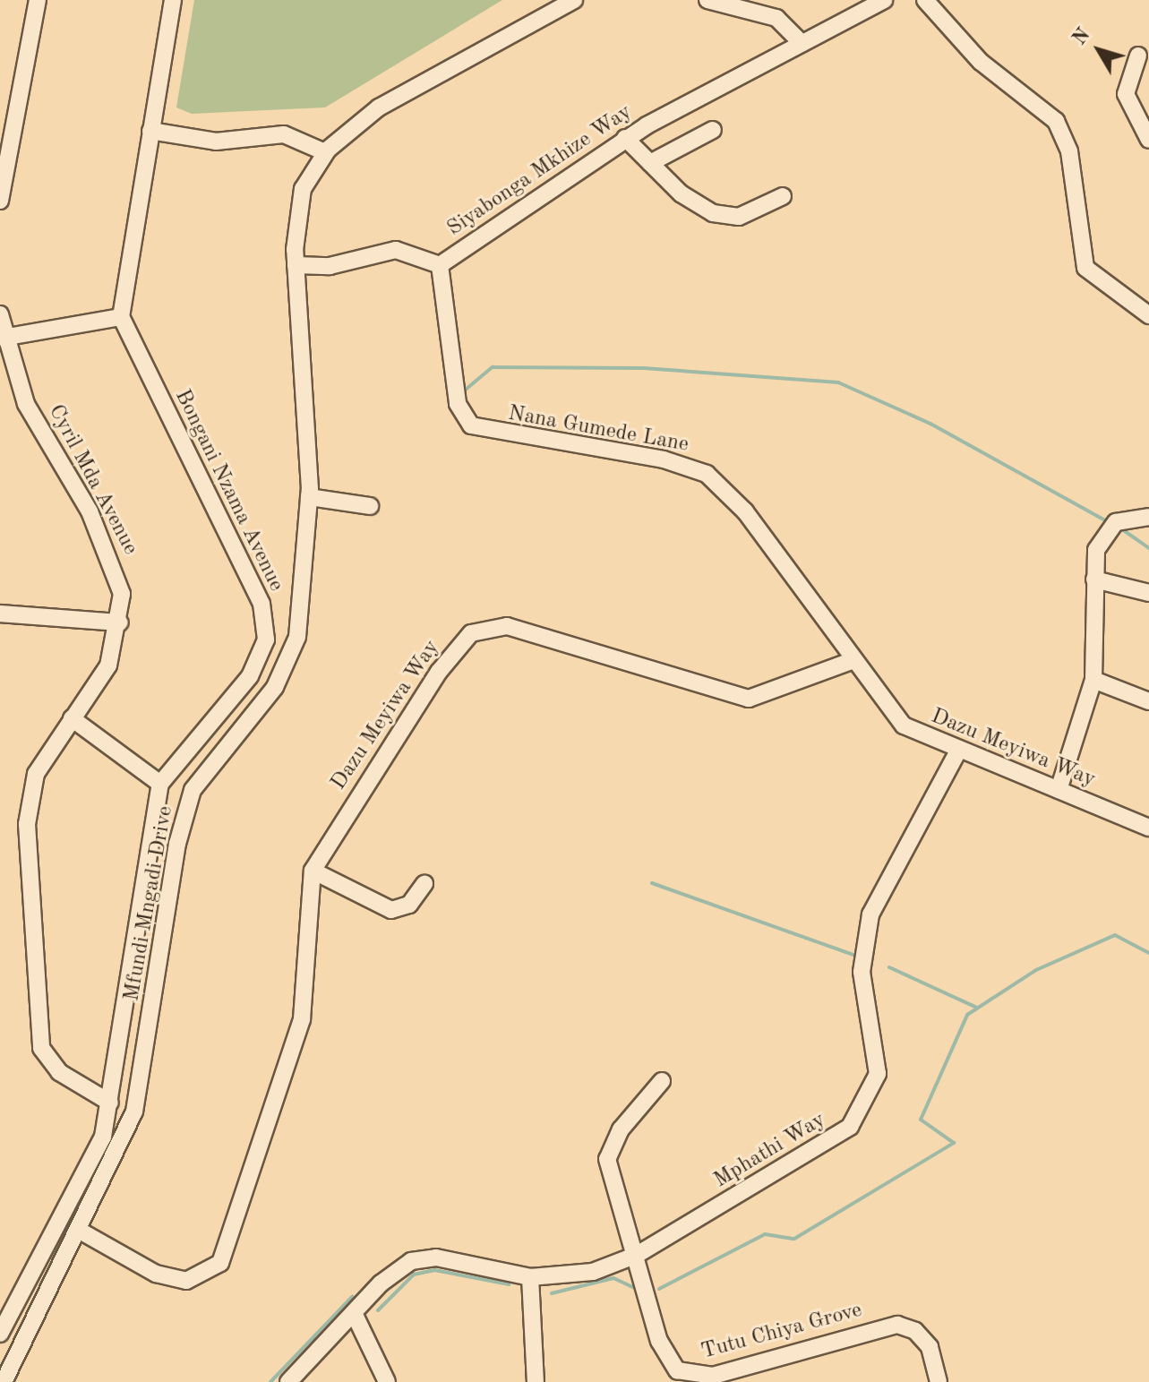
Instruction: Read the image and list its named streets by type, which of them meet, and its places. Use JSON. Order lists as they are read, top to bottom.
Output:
{
  "streets": {
    "street": [
      "Siyabonga Mkhize Way",
      "Nana Gumede Lane",
      "Cyril Mda Avenue",
      "Bongani Nzama Avenue",
      "Dazu Meyiwa Way",
      "Mfundi Mngadi Drive",
      "Mphathi Way",
      "Tutu Chiya Grove"
    ]
  },
  "crossings": [
    ["Siyabonga Mkhize Way", "Nana Gumede Lane"],
    ["Nana Gumede Lane", "Dazu Meyiwa Way"],
    ["Dazu Meyiwa Way", "Mfundi Mngadi Drive"],
    ["Dazu Meyiwa Way", "Mphathi Way"],
    ["Mphathi Way", "Tutu Chiya Grove"]
  ],
  "north": "top left"
}
